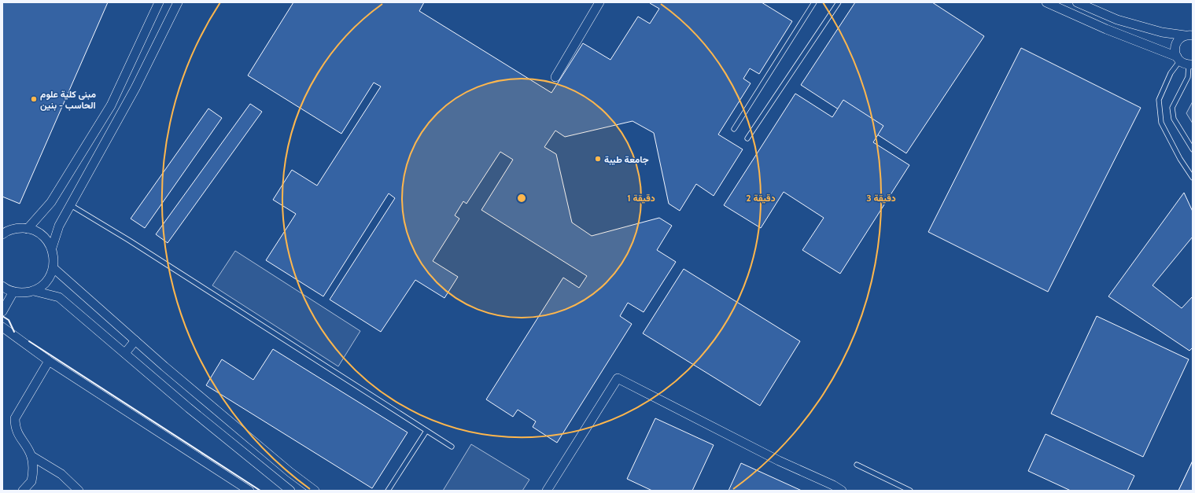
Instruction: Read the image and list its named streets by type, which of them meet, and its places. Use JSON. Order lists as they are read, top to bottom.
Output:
{
  "places": ["مبنى كلية علوم الحاسب - بنين", "جامعة طيبة"],
  "rings": ["1 دقيقة", "2 دقيقة", "3 دقيقة"]
}
